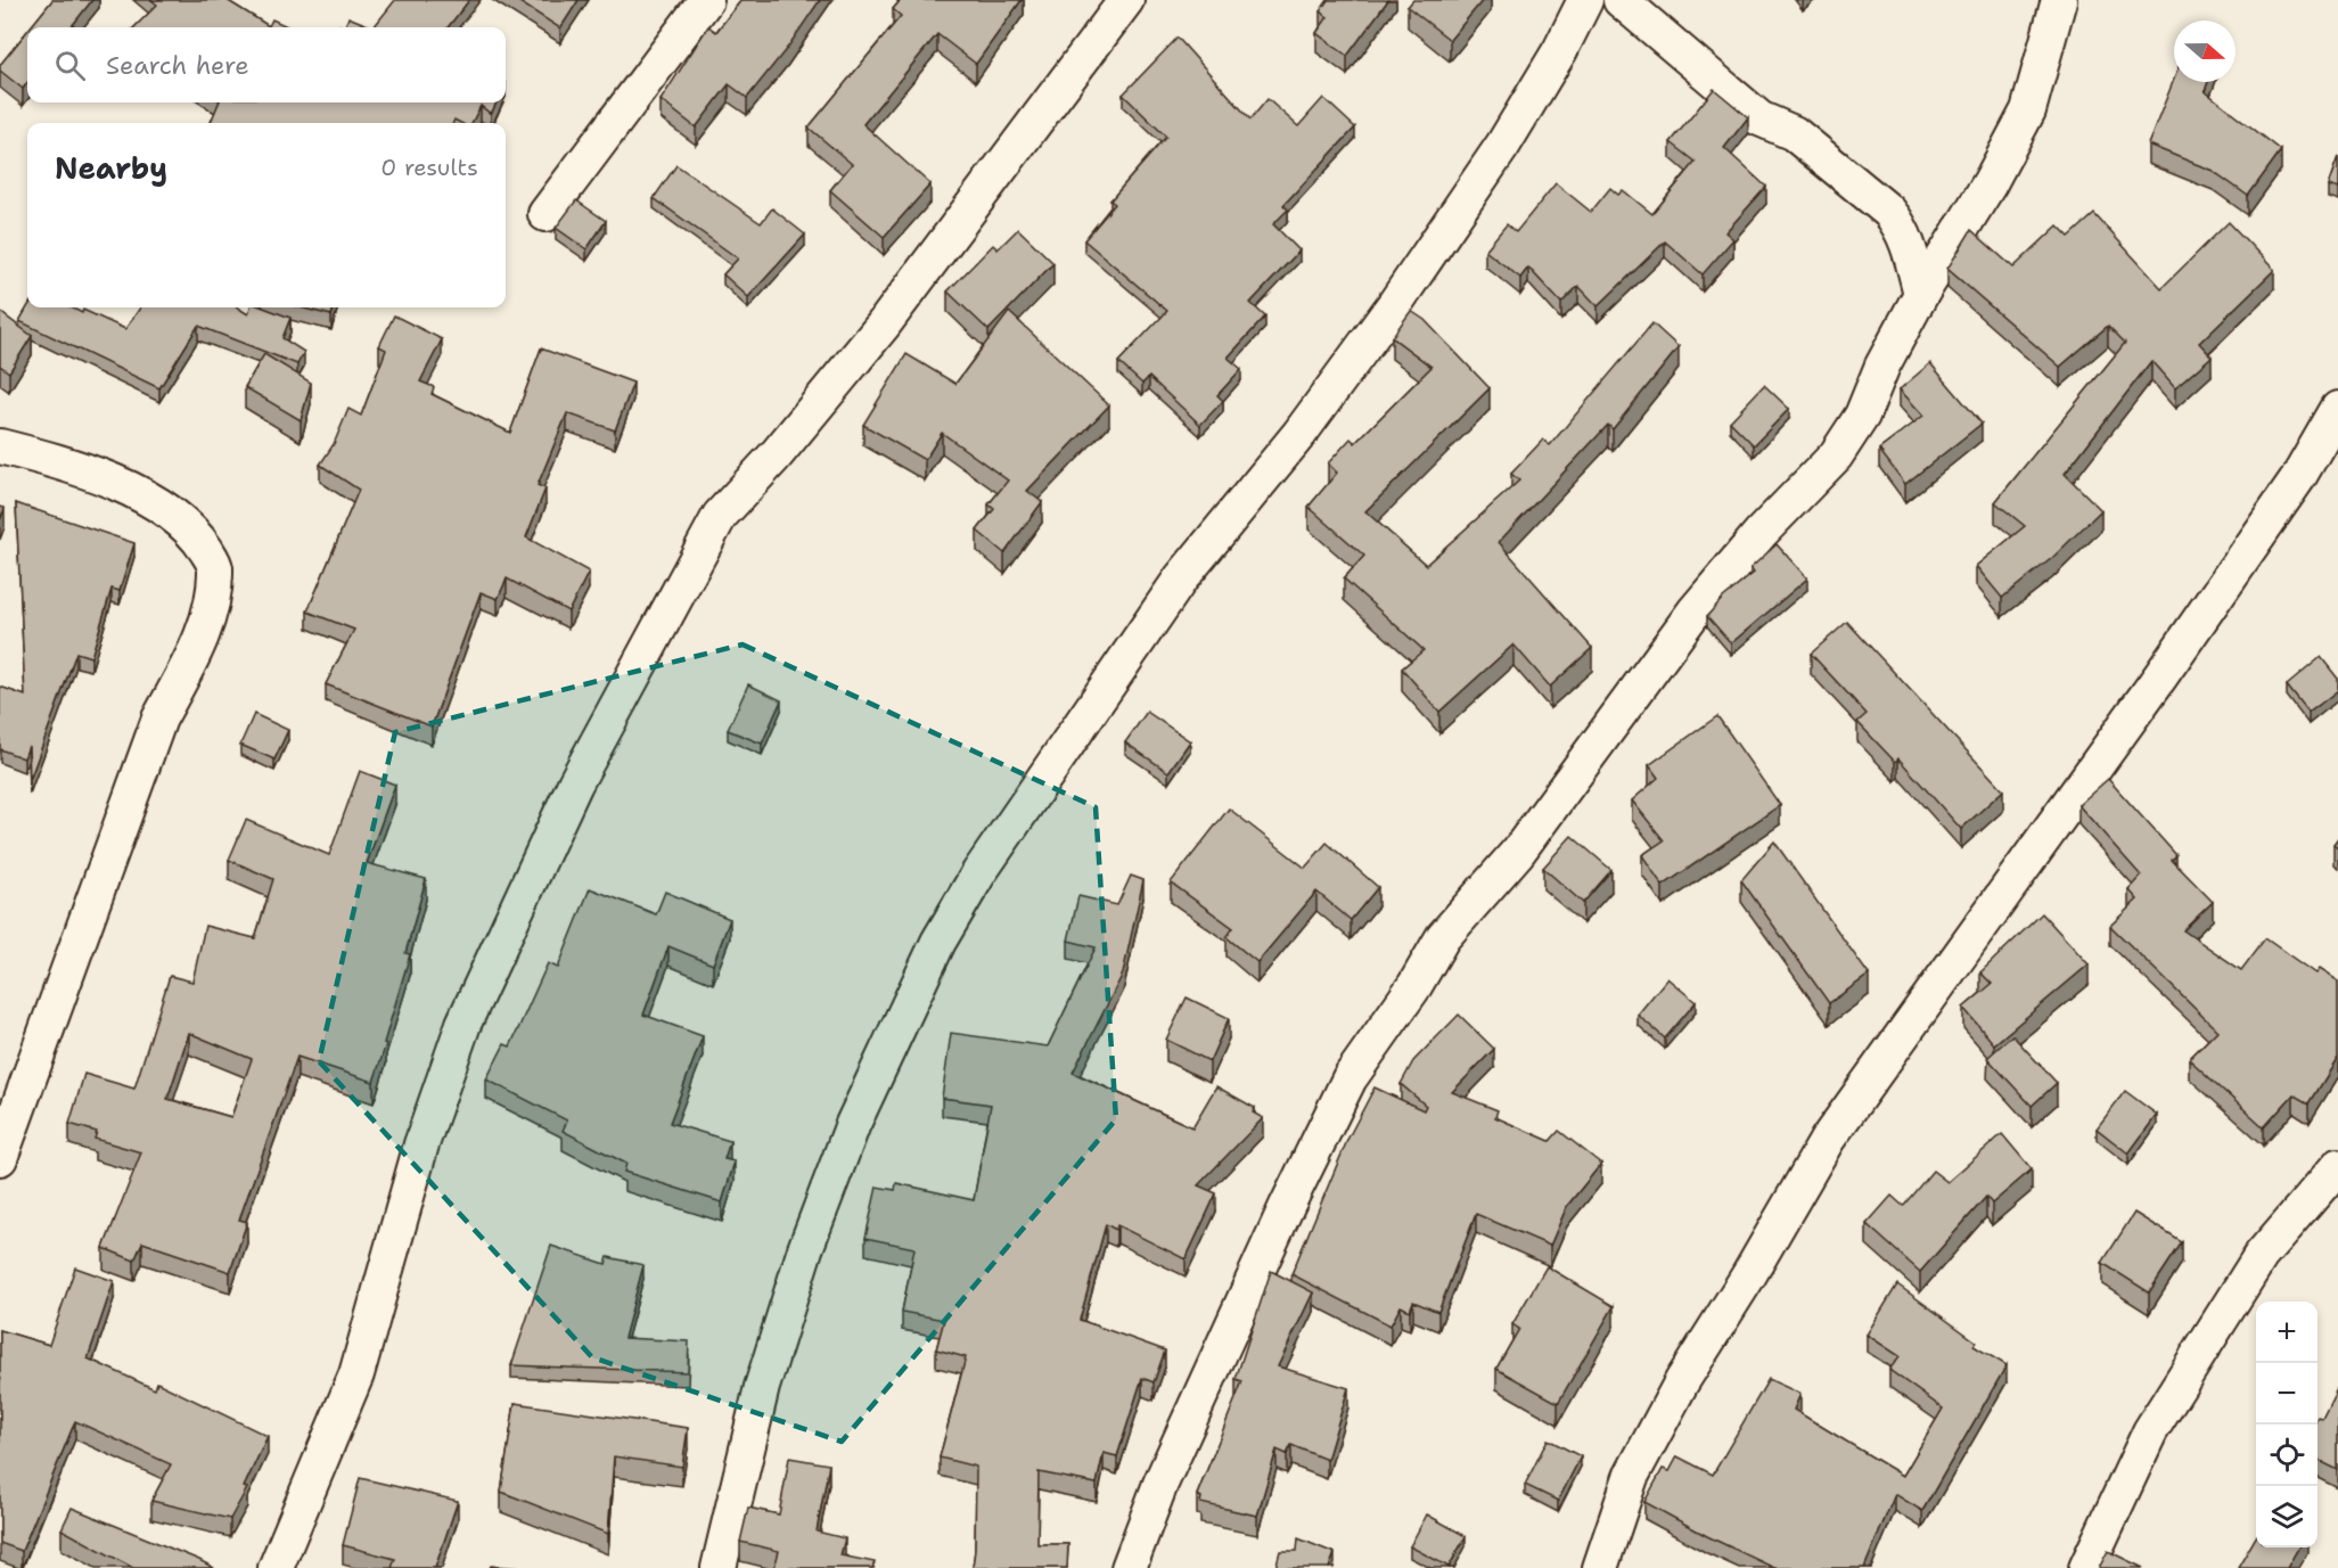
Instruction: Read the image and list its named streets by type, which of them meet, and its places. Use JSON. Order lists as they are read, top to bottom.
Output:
{
  "north": "right",
  "page": {
    "search": "Search here",
    "heading": ["Nearby", "0 results"],
    "map_buttons": ["+", "−"]
  }
}
